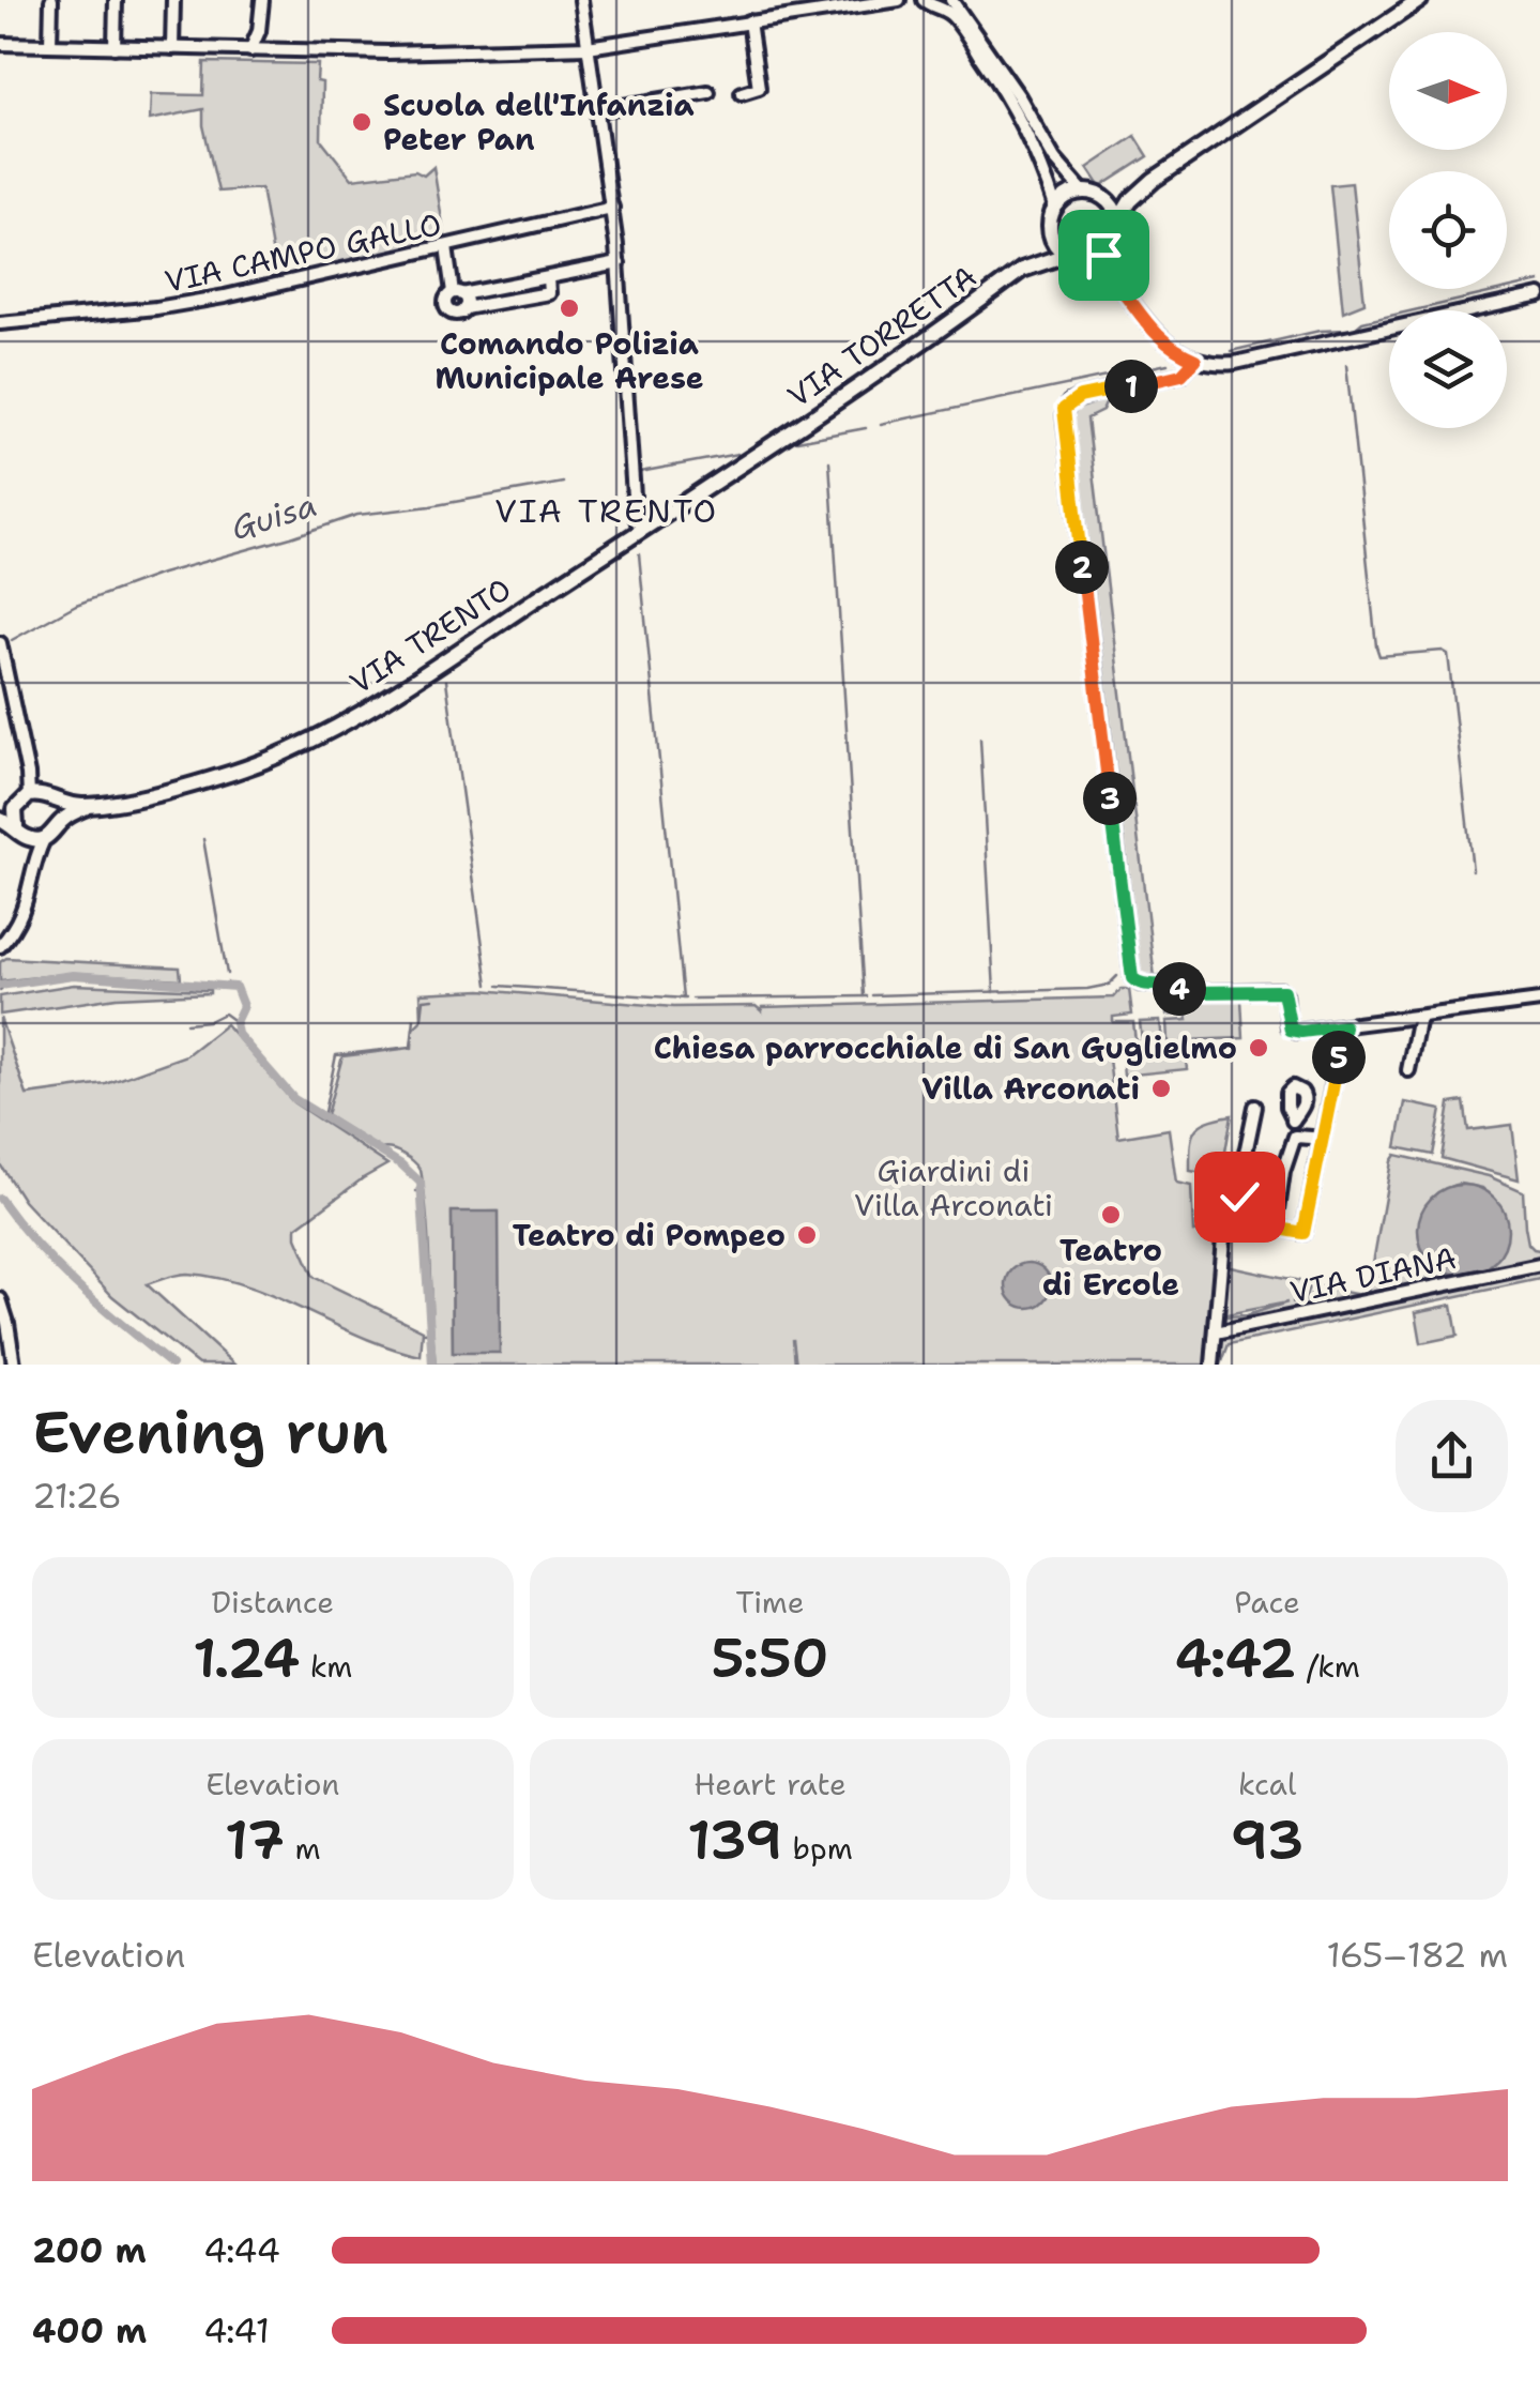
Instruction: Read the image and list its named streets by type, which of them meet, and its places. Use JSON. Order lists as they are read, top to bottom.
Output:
{
  "streets": {
    "main road": ["VIA TORRETTA", "VIA TRENTO"],
    "street": ["VIA CAMPO GALLO", "VIA DIANA"]
  },
  "crossings": [
    ["VIA TORRETTA", "VIA TRENTO"]
  ],
  "districts": ["VIA TRENTO"],
  "water": ["Guisa"],
  "parks": ["Giardini di Villa Arconati"],
  "places": [
    "Scuola dell'Infanzia Peter Pan",
    "Comando Polizia Municipale Arese",
    "Chiesa parrocchiale di San Guglielmo",
    "Villa Arconati",
    "Teatro di Ercole",
    "Teatro di Pompeo"
  ],
  "north": "right",
  "page": {
    "pins": [
      "1",
      "2",
      "3",
      "4",
      "5"
    ],
    "heading": ["Evening run", "21:26"],
    "stats": [
      ["Distance", "1.24 km"],
      ["Time", "5:50"],
      ["Pace", "4:42 /km"],
      ["Elevation", "17 m"],
      ["Heart rate", "139 bpm"],
      ["kcal", "93"]
    ],
    "chart": ["Elevation", "165–182 m"],
    "list": [
      {
        "name": "200 m",
        "note": "4:44"
      },
      {
        "name": "400 m",
        "note": "4:41"
      }
    ]
  }
}
